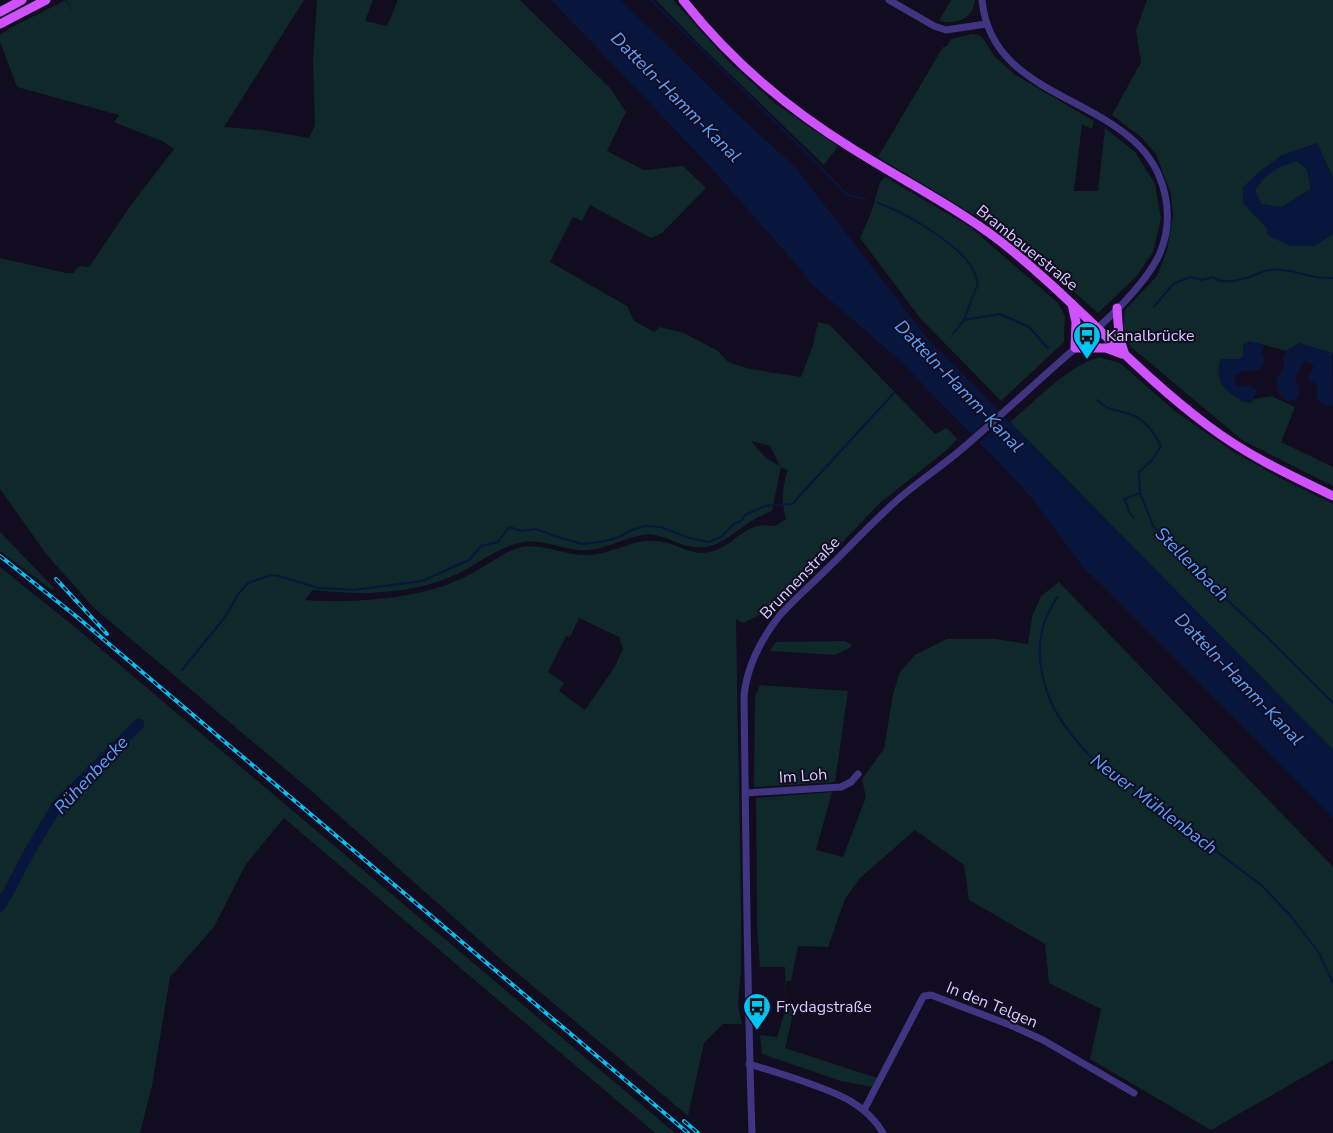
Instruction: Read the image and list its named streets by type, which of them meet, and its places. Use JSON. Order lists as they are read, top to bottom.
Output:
{
  "streets": {
    "main road": ["Brambauerstraße"],
    "street": ["Brunnenstraße", "Im Loh", "In den Telgen"]
  },
  "crossings": [
    ["Brambauerstraße", "Brunnenstraße"],
    ["Brunnenstraße", "Im Loh"]
  ],
  "water": [
    "Datteln-Hamm-Kanal",
    "Stellenbach",
    "Rühenbecke",
    "Neuer Mühlenbach"
  ],
  "places": {
    "bus stop": ["Kanalbrücke", "Frydagstraße"]
  }
}
